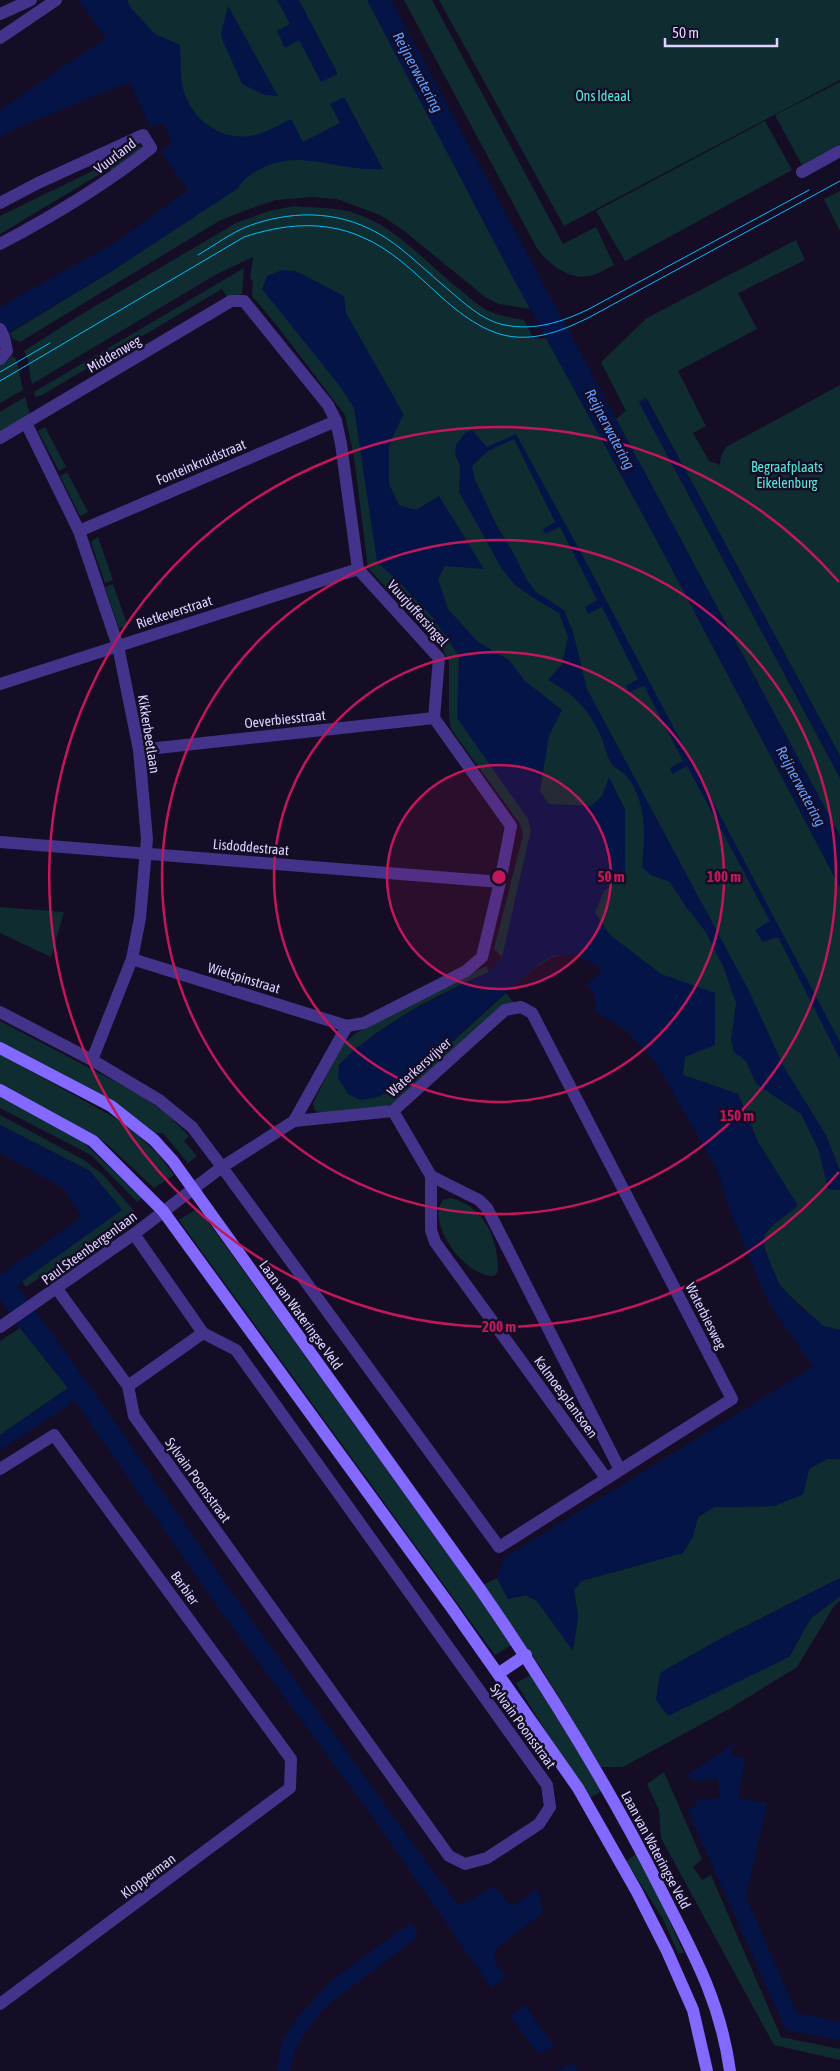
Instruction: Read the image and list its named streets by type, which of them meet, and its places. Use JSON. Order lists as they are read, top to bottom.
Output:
{
  "streets": {
    "street": [
      "Vuurland",
      "Middenweg",
      "Fonteinkruidstraat",
      "Rietkeverstraat",
      "Vuurjuffersingel",
      "Oeverbiesstraat",
      "Kikkerbeetlaan",
      "Lisdoddestraat",
      "Wielspinstraat",
      "Waterkersvijver",
      "Paul Steenbergenlaan",
      "Laan van Wateringse Veld",
      "Waterbiesweg",
      "Kalmoesplantsoen",
      "Sylvain Poonsstraat",
      "Barbier",
      "Klopperman"
    ]
  },
  "crossings": [
    ["Middenweg", "Fonteinkruidstraat"],
    ["Middenweg", "Kikkerbeetlaan"],
    ["Fonteinkruidstraat", "Kikkerbeetlaan"],
    ["Rietkeverstraat", "Vuurjuffersingel"],
    ["Rietkeverstraat", "Kikkerbeetlaan"],
    ["Vuurjuffersingel", "Oeverbiesstraat"],
    ["Oeverbiesstraat", "Kikkerbeetlaan"],
    ["Kikkerbeetlaan", "Lisdoddestraat"],
    ["Kikkerbeetlaan", "Wielspinstraat"],
    ["Kikkerbeetlaan", "Laan van Wateringse Veld"],
    ["Wielspinstraat", "Waterkersvijver"],
    ["Waterkersvijver", "Paul Steenbergenlaan"],
    ["Waterkersvijver", "Laan van Wateringse Veld"],
    ["Waterkersvijver", "Waterbiesweg"],
    ["Paul Steenbergenlaan", "Laan van Wateringse Veld"],
    ["Paul Steenbergenlaan", "Sylvain Poonsstraat"],
    ["Laan van Wateringse Veld", "Waterbiesweg"],
    ["Waterbiesweg", "Kalmoesplantsoen"],
    ["Barbier", "Klopperman"]
  ],
  "water": ["Reijnerwatering"],
  "parks": ["Ons Ideaal", "Begraafplaats Eikelenburg"],
  "scale_bar": "50 m",
  "rings": [
    "50 m",
    "100 m",
    "150 m",
    "200 m"
  ]
}
